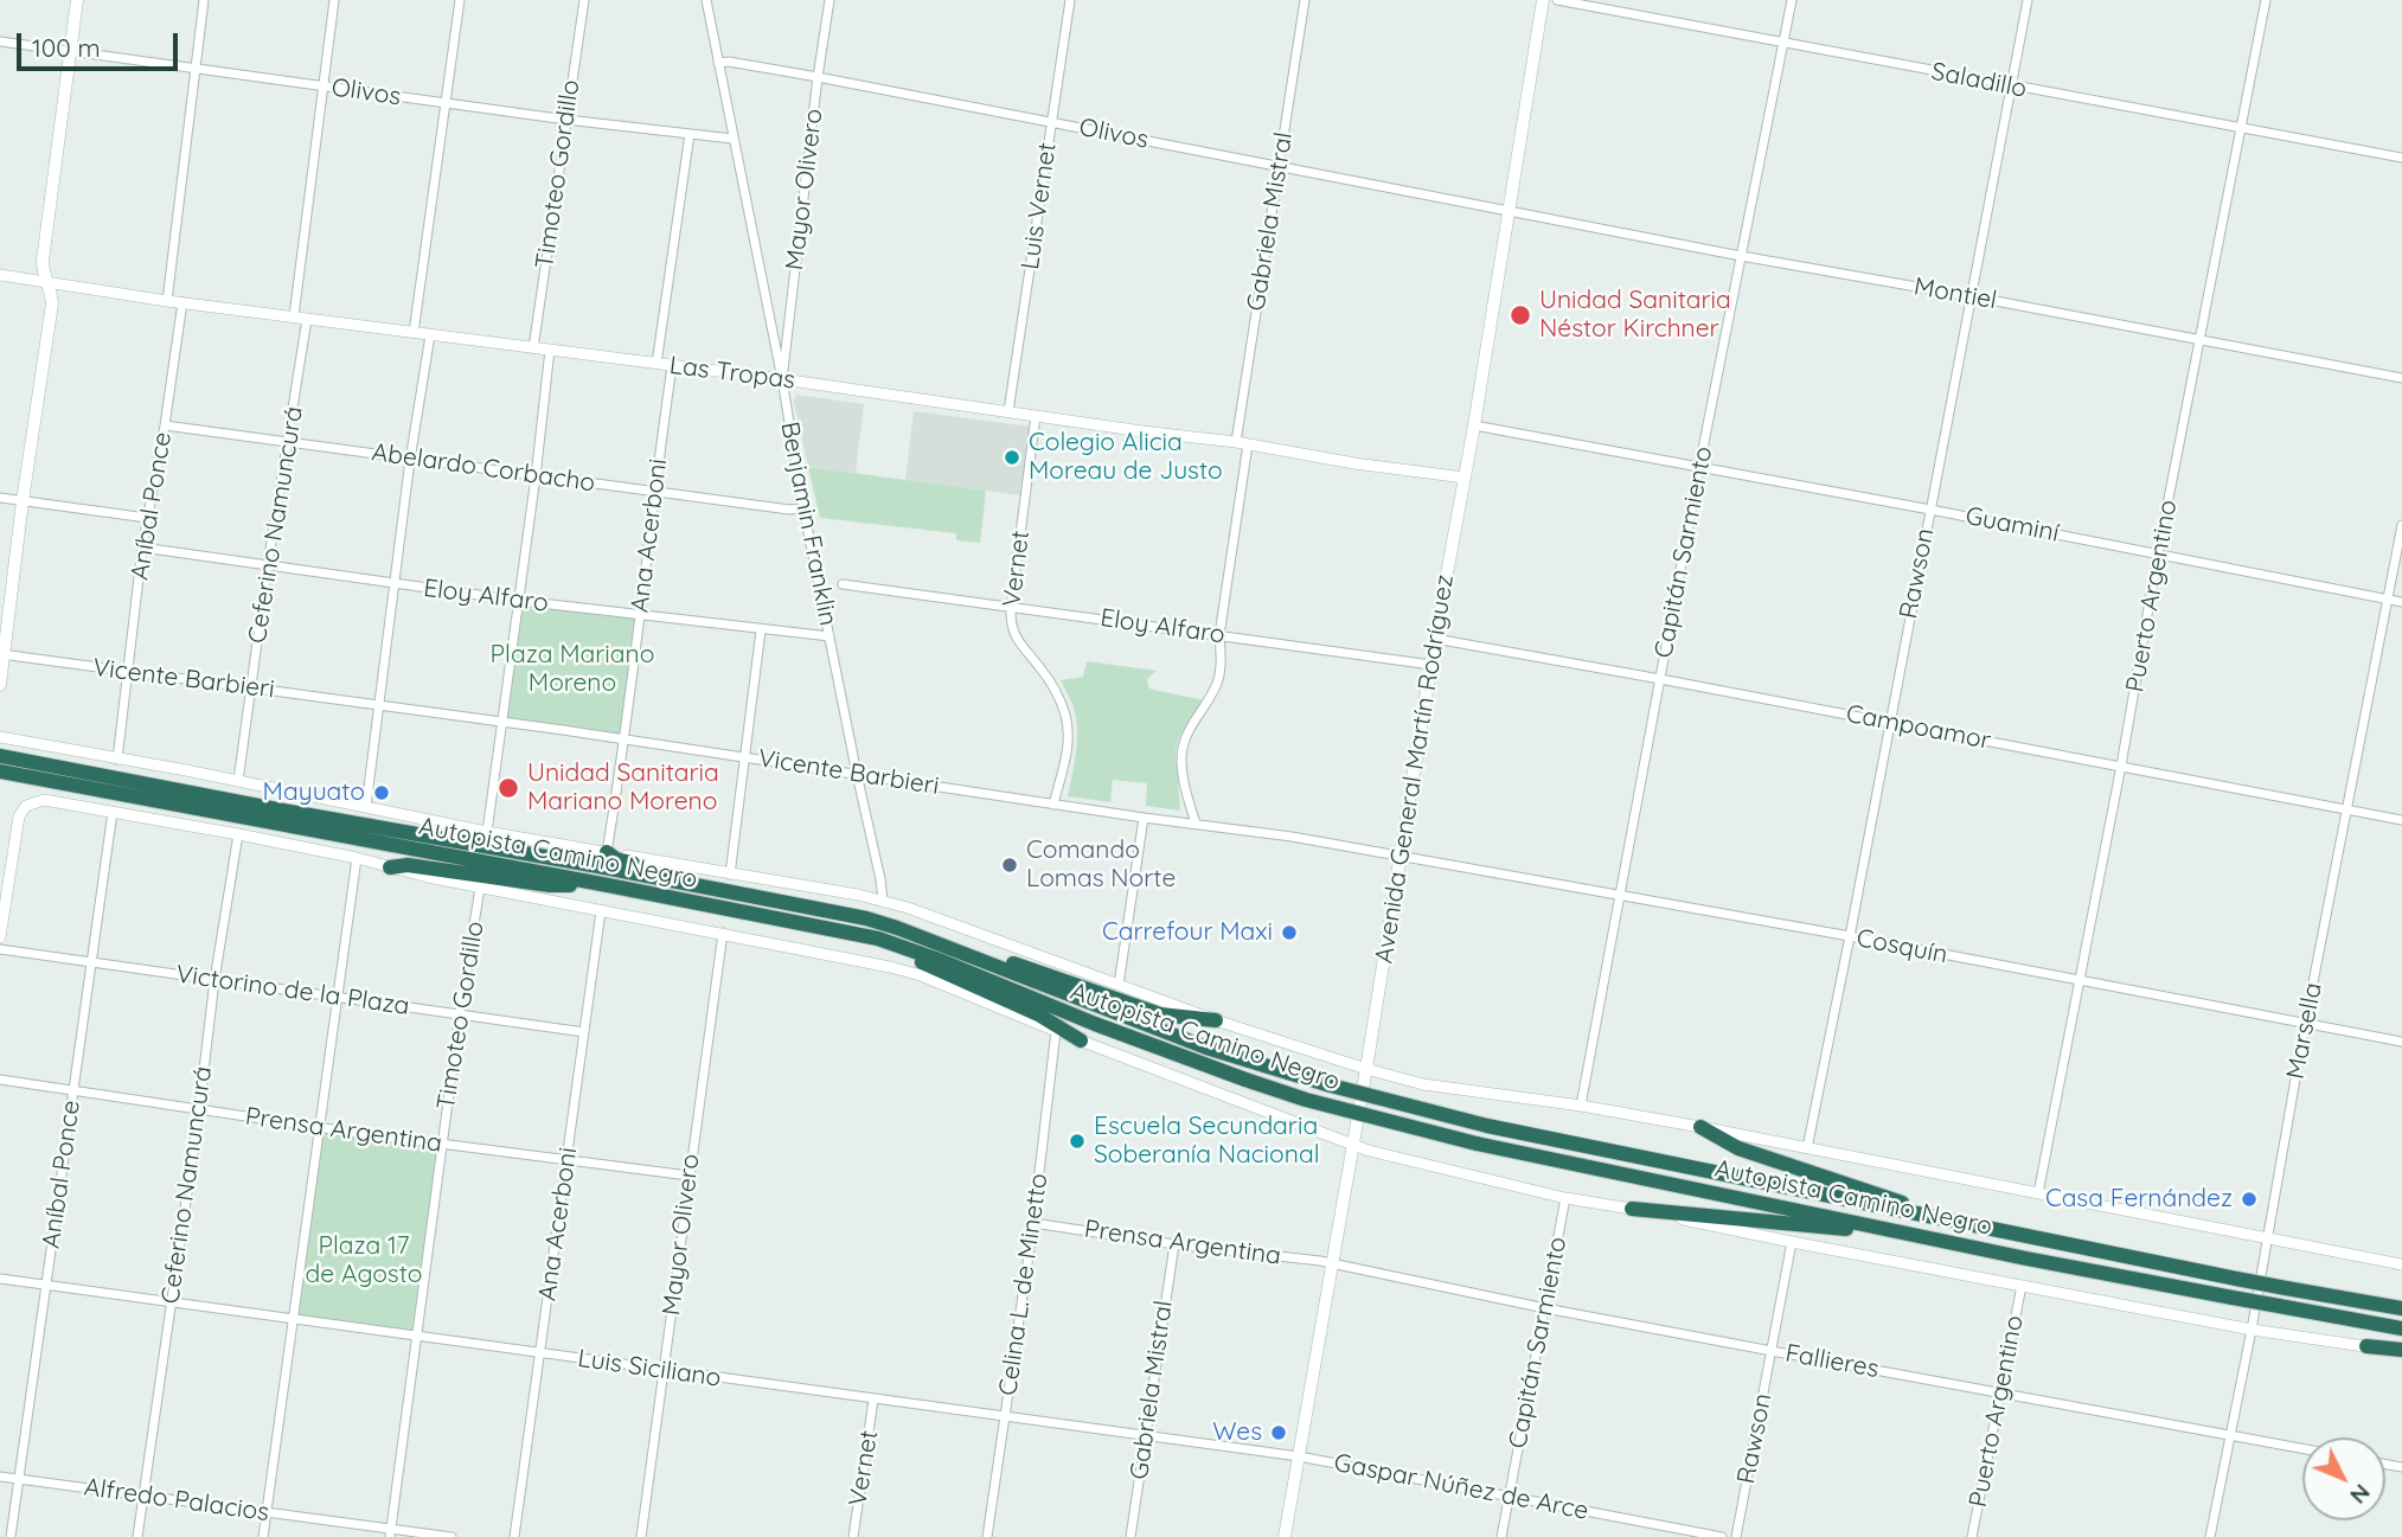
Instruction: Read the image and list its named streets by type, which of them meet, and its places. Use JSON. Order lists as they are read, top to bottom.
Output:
{
  "streets": {
    "highway": ["Autopista Camino Negro"],
    "main road": ["Avenida General Martín Rodríguez"],
    "street": [
      "Saladillo",
      "Olivos",
      "Timoteo Gordillo",
      "Mayor Olivero",
      "Luis Vernet",
      "Gabriela Mistral",
      "Montiel",
      "Las Tropas",
      "Abelardo Corbacho",
      "Aníbal Ponce",
      "Benjamin Franklin",
      "Ceferino Namuncurá",
      "Guaminí",
      "Ana Acerboni",
      "Capitán Sarmiento",
      "Vernet",
      "Rawson",
      "Eloy Alfaro",
      "Puerto Argentino",
      "Vicente Barbieri",
      "Campoamor",
      "Cosquín",
      "Victorino de la Plaza",
      "Marsella",
      "Prensa Argentina",
      "Celina L. de Minetto",
      "Fallieres",
      "Luis Siciliano",
      "Gaspar Núñez de Arce",
      "Alfredo Palacios"
    ]
  },
  "crossings": [
    ["Saladillo", "Capitán Sarmiento"],
    ["Saladillo", "Rawson"],
    ["Saladillo", "Puerto Argentino"],
    ["Olivos", "Timoteo Gordillo"],
    ["Olivos", "Mayor Olivero"],
    ["Olivos", "Luis Vernet"],
    ["Olivos", "Gabriela Mistral"],
    ["Olivos", "Montiel"],
    ["Olivos", "Benjamin Franklin"],
    ["Olivos", "Avenida General Martín Rodríguez"],
    ["Timoteo Gordillo", "Las Tropas"],
    ["Timoteo Gordillo", "Victorino de la Plaza"],
    ["Timoteo Gordillo", "Prensa Argentina"],
    ["Timoteo Gordillo", "Luis Siciliano"],
    ["Timoteo Gordillo", "Alfredo Palacios"],
    ["Mayor Olivero", "Las Tropas"],
    ["Mayor Olivero", "Benjamin Franklin"],
    ["Mayor Olivero", "Prensa Argentina"],
    ["Mayor Olivero", "Luis Siciliano"],
    ["Luis Vernet", "Las Tropas"],
    ["Gabriela Mistral", "Las Tropas"],
    ["Gabriela Mistral", "Eloy Alfaro"],
    ["Gabriela Mistral", "Vicente Barbieri"],
    ["Gabriela Mistral", "Prensa Argentina"],
    ["Gabriela Mistral", "Luis Siciliano"],
    ["Montiel", "Capitán Sarmiento"],
    ["Montiel", "Rawson"],
    ["Montiel", "Puerto Argentino"],
    ["Montiel", "Avenida General Martín Rodríguez"],
    ["Las Tropas", "Aníbal Ponce"],
    ["Las Tropas", "Benjamin Franklin"],
    ["Las Tropas", "Ceferino Namuncurá"],
    ["Las Tropas", "Ana Acerboni"],
    ["Las Tropas", "Vernet"],
    ["Las Tropas", "Avenida General Martín Rodríguez"],
    ["Abelardo Corbacho", "Aníbal Ponce"],
    ["Abelardo Corbacho", "Benjamin Franklin"],
    ["Abelardo Corbacho", "Ceferino Namuncurá"],
    ["Abelardo Corbacho", "Ana Acerboni"],
    ["Aníbal Ponce", "Eloy Alfaro"],
    ["Aníbal Ponce", "Vicente Barbieri"],
    ["Aníbal Ponce", "Victorino de la Plaza"],
    ["Aníbal Ponce", "Prensa Argentina"],
    ["Aníbal Ponce", "Luis Siciliano"],
    ["Aníbal Ponce", "Alfredo Palacios"],
    ["Benjamin Franklin", "Eloy Alfaro"],
    ["Benjamin Franklin", "Vicente Barbieri"],
    ["Ceferino Namuncurá", "Eloy Alfaro"],
    ["Ceferino Namuncurá", "Vicente Barbieri"],
    ["Ceferino Namuncurá", "Victorino de la Plaza"],
    ["Ceferino Namuncurá", "Prensa Argentina"],
    ["Ceferino Namuncurá", "Luis Siciliano"],
    ["Ceferino Namuncurá", "Alfredo Palacios"],
    ["Guaminí", "Capitán Sarmiento"],
    ["Guaminí", "Rawson"],
    ["Guaminí", "Puerto Argentino"],
    ["Guaminí", "Avenida General Martín Rodríguez"],
    ["Guaminí", "Marsella"],
    ["Ana Acerboni", "Eloy Alfaro"],
    ["Ana Acerboni", "Vicente Barbieri"],
    ["Ana Acerboni", "Victorino de la Plaza"],
    ["Ana Acerboni", "Prensa Argentina"],
    ["Ana Acerboni", "Luis Siciliano"],
    ["Capitán Sarmiento", "Campoamor"],
    ["Capitán Sarmiento", "Cosquín"],
    ["Capitán Sarmiento", "Fallieres"],
    ["Capitán Sarmiento", "Gaspar Núñez de Arce"],
    ["Vernet", "Eloy Alfaro"],
    ["Vernet", "Vicente Barbieri"],
    ["Vernet", "Luis Siciliano"],
    ["Rawson", "Campoamor"],
    ["Rawson", "Cosquín"],
    ["Rawson", "Fallieres"],
    ["Eloy Alfaro", "Avenida General Martín Rodríguez"],
    ["Puerto Argentino", "Campoamor"],
    ["Puerto Argentino", "Cosquín"],
    ["Puerto Argentino", "Fallieres"],
    ["Vicente Barbieri", "Avenida General Martín Rodríguez"],
    ["Vicente Barbieri", "Cosquín"],
    ["Campoamor", "Avenida General Martín Rodríguez"],
    ["Campoamor", "Marsella"],
    ["Avenida General Martín Rodríguez", "Cosquín"],
    ["Avenida General Martín Rodríguez", "Prensa Argentina"],
    ["Avenida General Martín Rodríguez", "Fallieres"],
    ["Avenida General Martín Rodríguez", "Luis Siciliano"],
    ["Avenida General Martín Rodríguez", "Gaspar Núñez de Arce"],
    ["Cosquín", "Marsella"],
    ["Marsella", "Fallieres"],
    ["Prensa Argentina", "Celina L. de Minetto"],
    ["Prensa Argentina", "Fallieres"],
    ["Celina L. de Minetto", "Luis Siciliano"],
    ["Luis Siciliano", "Gaspar Núñez de Arce"]
  ],
  "parks": ["Plaza Mariano Moreno", "Plaza 17 de Agosto"],
  "places": [
    "Unidad Sanitaria Néstor Kirchner",
    "Colegio Alicia Moreau de Justo",
    "Unidad Sanitaria Mariano Moreno",
    "Mayuato",
    "Comando Lomas Norte",
    "Carrefour Maxi",
    "Escuela Secundaria Soberanía Nacional",
    "Casa Fernández",
    "Wes"
  ],
  "scale_bar": "100 m",
  "north": "bottom right"
}
